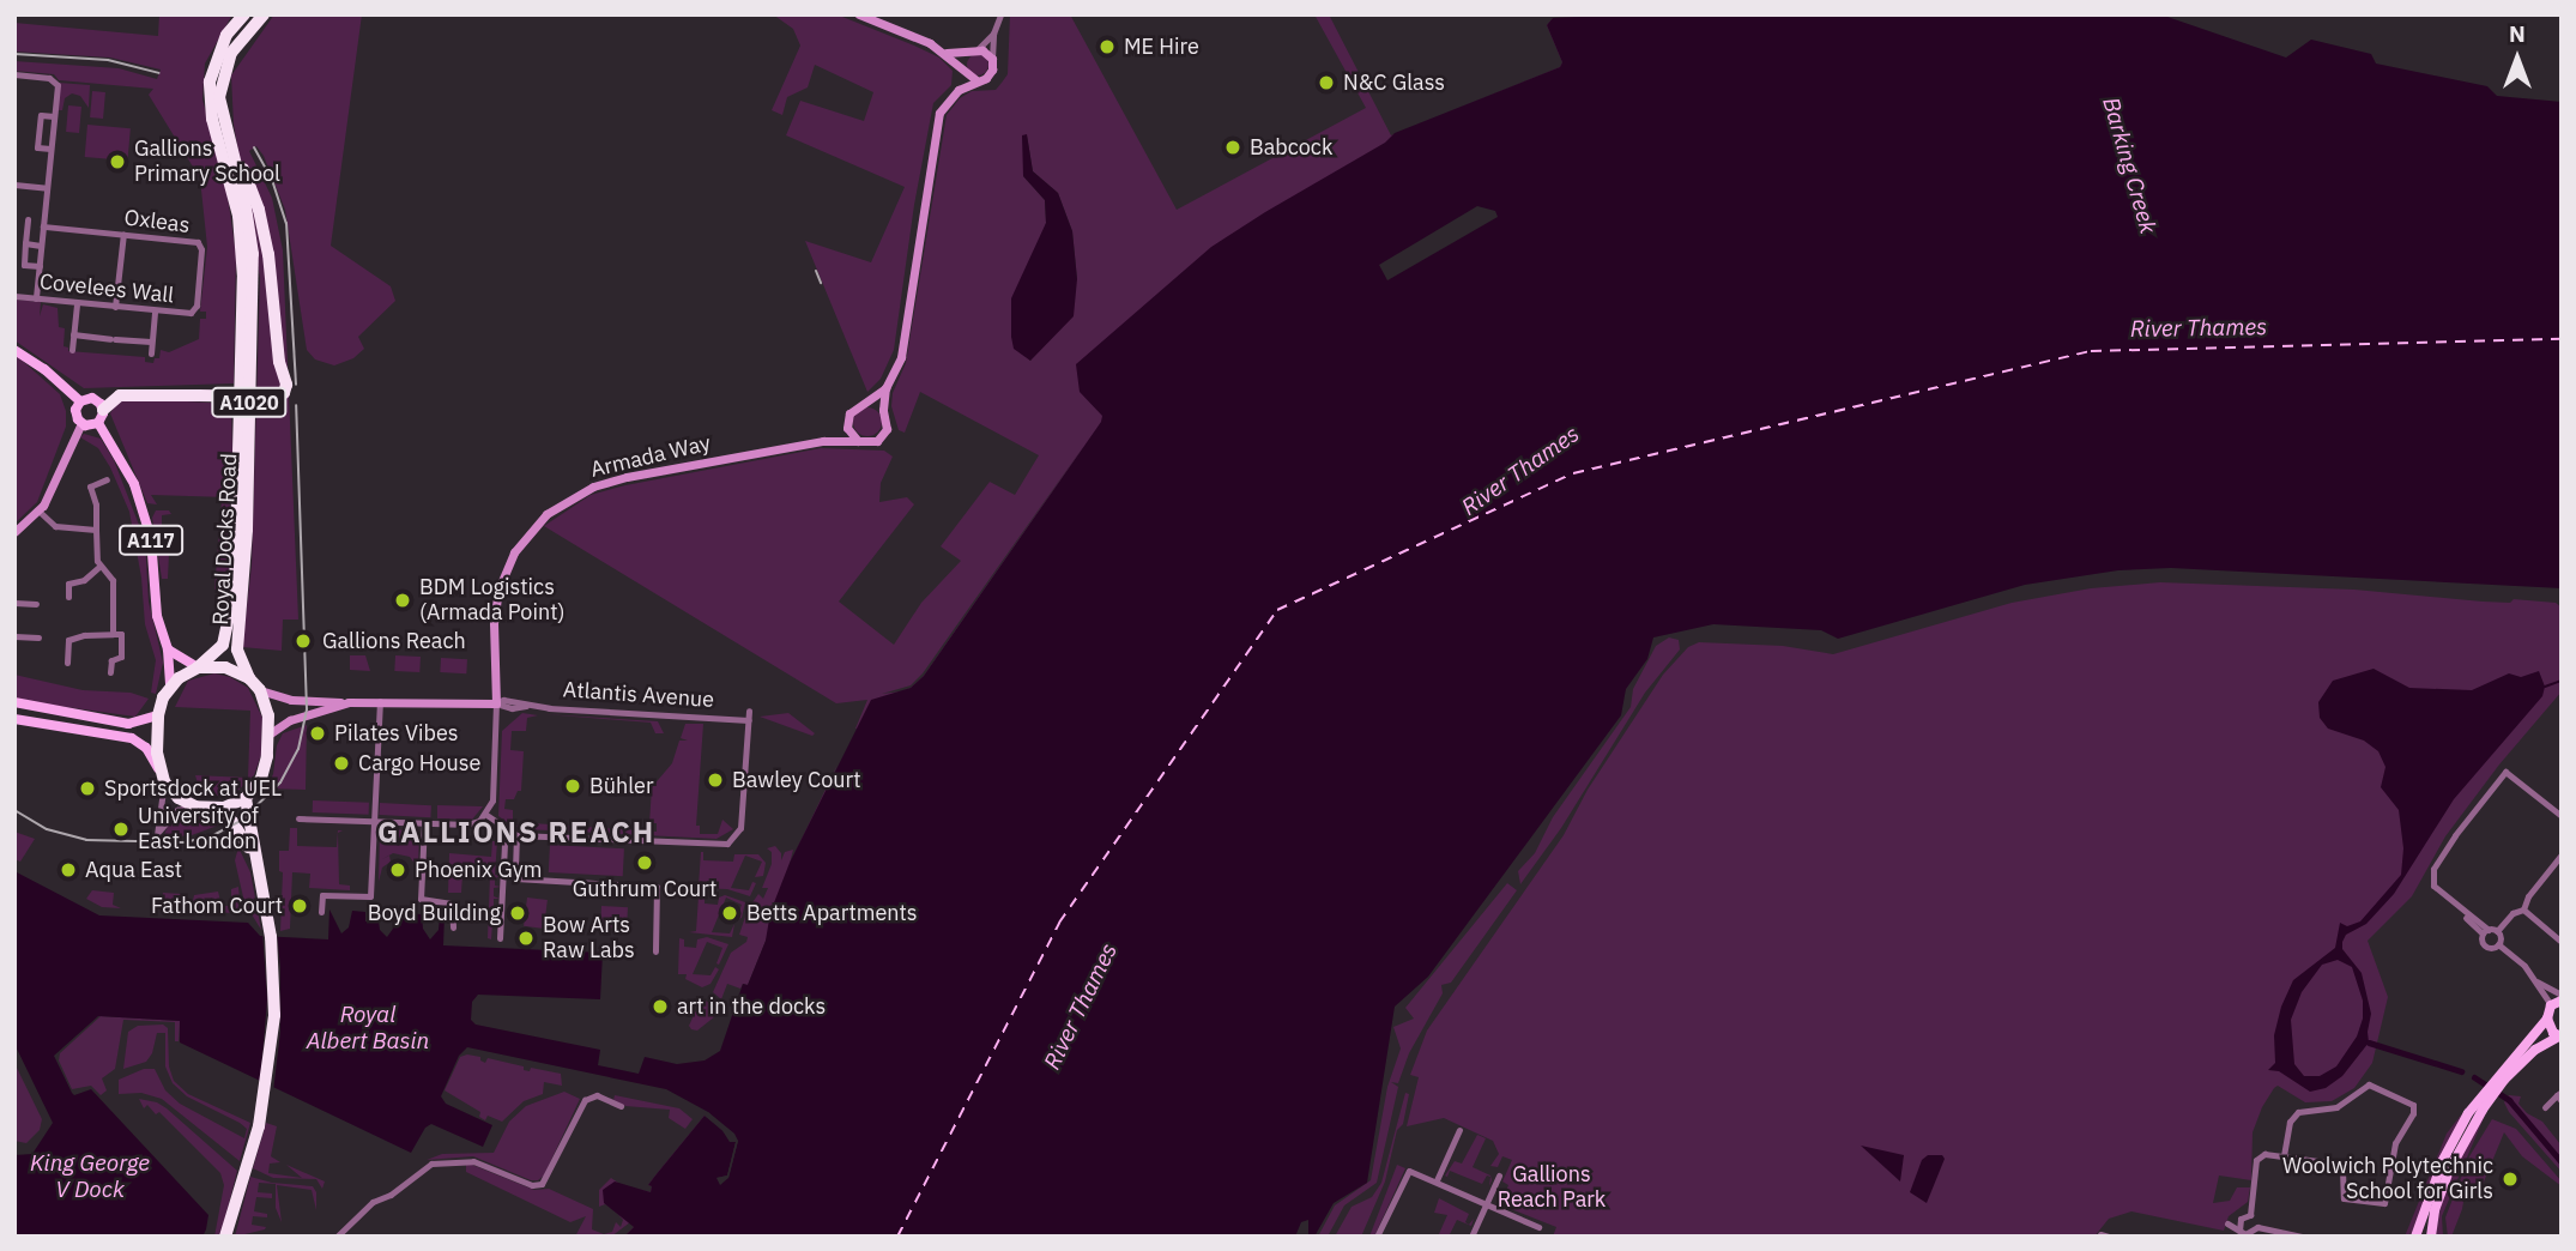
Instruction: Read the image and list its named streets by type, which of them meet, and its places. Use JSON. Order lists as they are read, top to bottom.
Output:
{
  "streets": {
    "highway": ["A1020", "Royal Docks Road"],
    "main road": ["A117"],
    "street": [
      "Oxleas",
      "Covelees Wall",
      "Armada Way",
      "Atlantis Avenue"
    ]
  },
  "crossings": [
    ["Oxleas", "Covelees Wall"],
    ["Armada Way", "Atlantis Avenue"],
    ["Royal Docks Road", "A117"],
    ["Royal Docks Road", "Atlantis Avenue"],
    ["A117", "Atlantis Avenue"]
  ],
  "districts": ["GALLIONS REACH"],
  "water": [
    "Barking Creek",
    "River Thames",
    "Royal Albert Basin",
    "King George V Dock"
  ],
  "parks": ["Gallions Reach Park"],
  "places": [
    "ME Hire",
    "N&C Glass",
    "Babcock",
    "Gallions Primary School",
    "BDM Logistics (Armada Point)",
    "Gallions Reach",
    "Pilates Vibes",
    "Cargo House",
    "Bawley Court",
    "Bühler",
    "Sportsdock at UEL",
    "University of East London",
    "Guthrum Court",
    "Aqua East",
    "Phoenix Gym",
    "Fathom Court",
    "Boyd Building",
    "Betts Apartments",
    "Bow Arts Raw Labs",
    "art in the docks",
    "Woolwich Polytechnic School for Girls"
  ],
  "north": "top"
}
